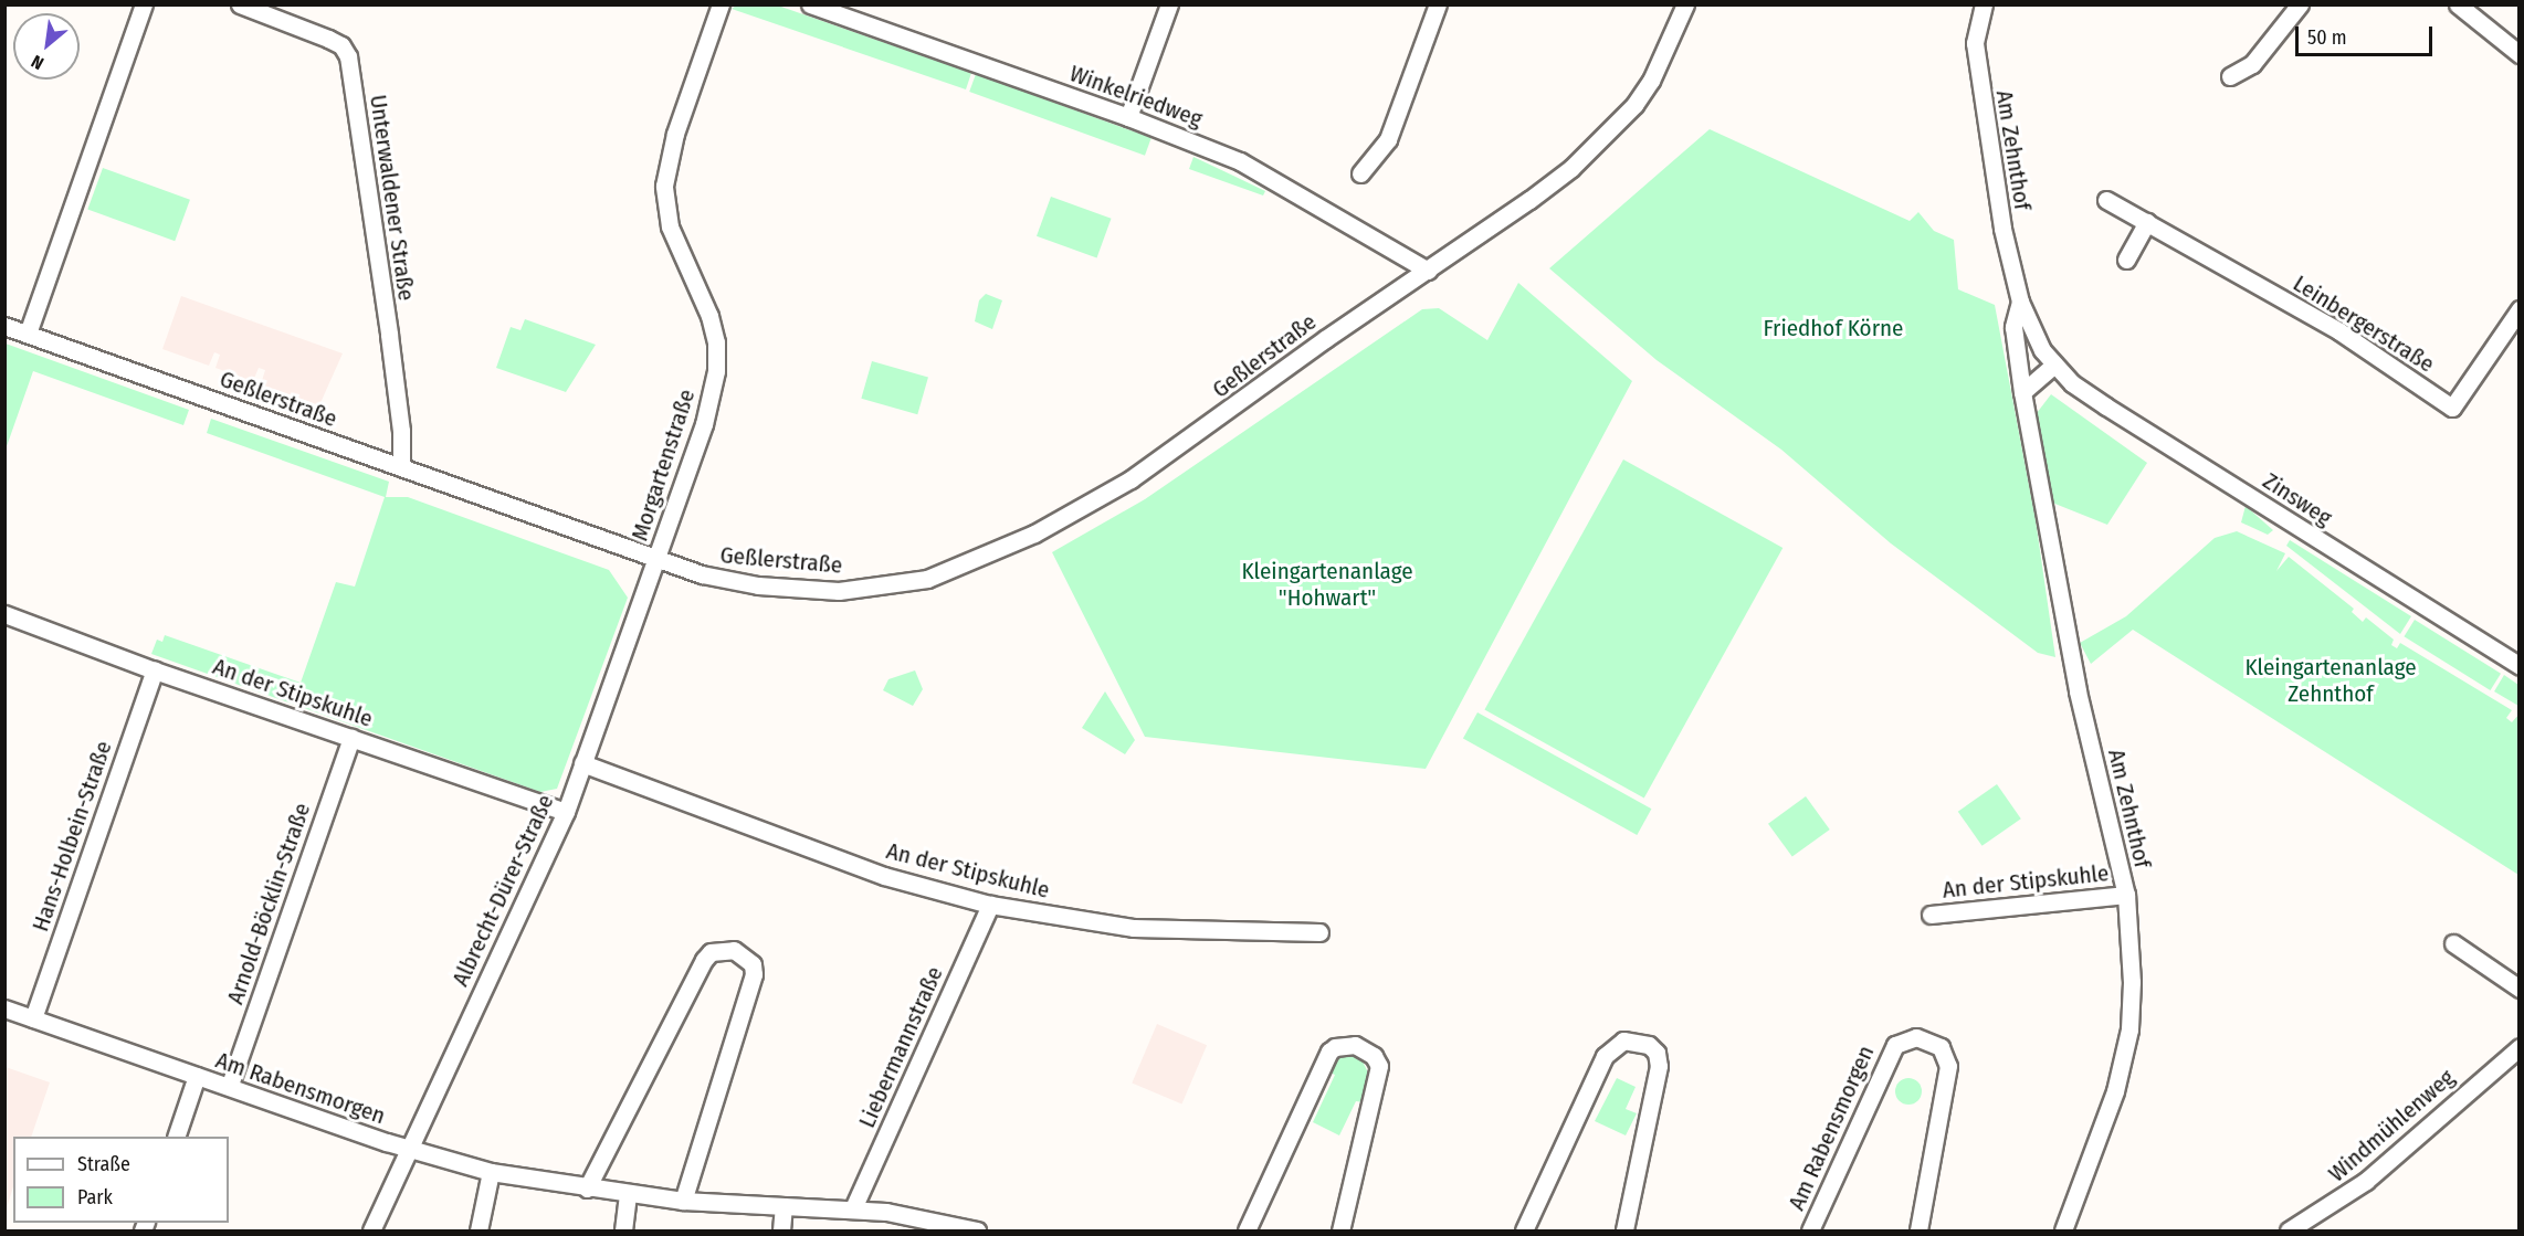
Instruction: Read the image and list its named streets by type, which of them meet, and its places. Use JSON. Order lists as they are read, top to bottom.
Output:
{
  "streets": {
    "street": [
      "Winkelriedweg",
      "Am Zehnthof",
      "Unterwaldener Straße",
      "Leinbergerstraße",
      "Geßlerstraße",
      "Morgartenstraße",
      "Zinsweg",
      "An der Stipskuhle",
      "Hans-Holbein-Straße",
      "Albrecht-Dürer-Straße",
      "Arnold-Böcklin-Straße",
      "Liebermannstraße",
      "Am Rabensmorgen",
      "Windmühlenweg"
    ]
  },
  "crossings": [
    ["Winkelriedweg", "Geßlerstraße"],
    ["Am Zehnthof", "Zinsweg"],
    ["Am Zehnthof", "An der Stipskuhle"],
    ["Unterwaldener Straße", "Geßlerstraße"],
    ["Geßlerstraße", "Morgartenstraße"],
    ["Geßlerstraße", "Albrecht-Dürer-Straße"],
    ["Morgartenstraße", "Albrecht-Dürer-Straße"],
    ["An der Stipskuhle", "Hans-Holbein-Straße"],
    ["An der Stipskuhle", "Albrecht-Dürer-Straße"],
    ["An der Stipskuhle", "Arnold-Böcklin-Straße"],
    ["An der Stipskuhle", "Liebermannstraße"],
    ["Hans-Holbein-Straße", "Am Rabensmorgen"],
    ["Albrecht-Dürer-Straße", "Am Rabensmorgen"],
    ["Arnold-Böcklin-Straße", "Am Rabensmorgen"],
    ["Liebermannstraße", "Am Rabensmorgen"]
  ],
  "parks": ["Friedhof Körne", "Kleingartenanlage \"Hohwart\"", "Kleingartenanlage Zehnthof"],
  "legend": ["Straße", "Park"],
  "scale_bar": "50 m",
  "north": "bottom left"
}
